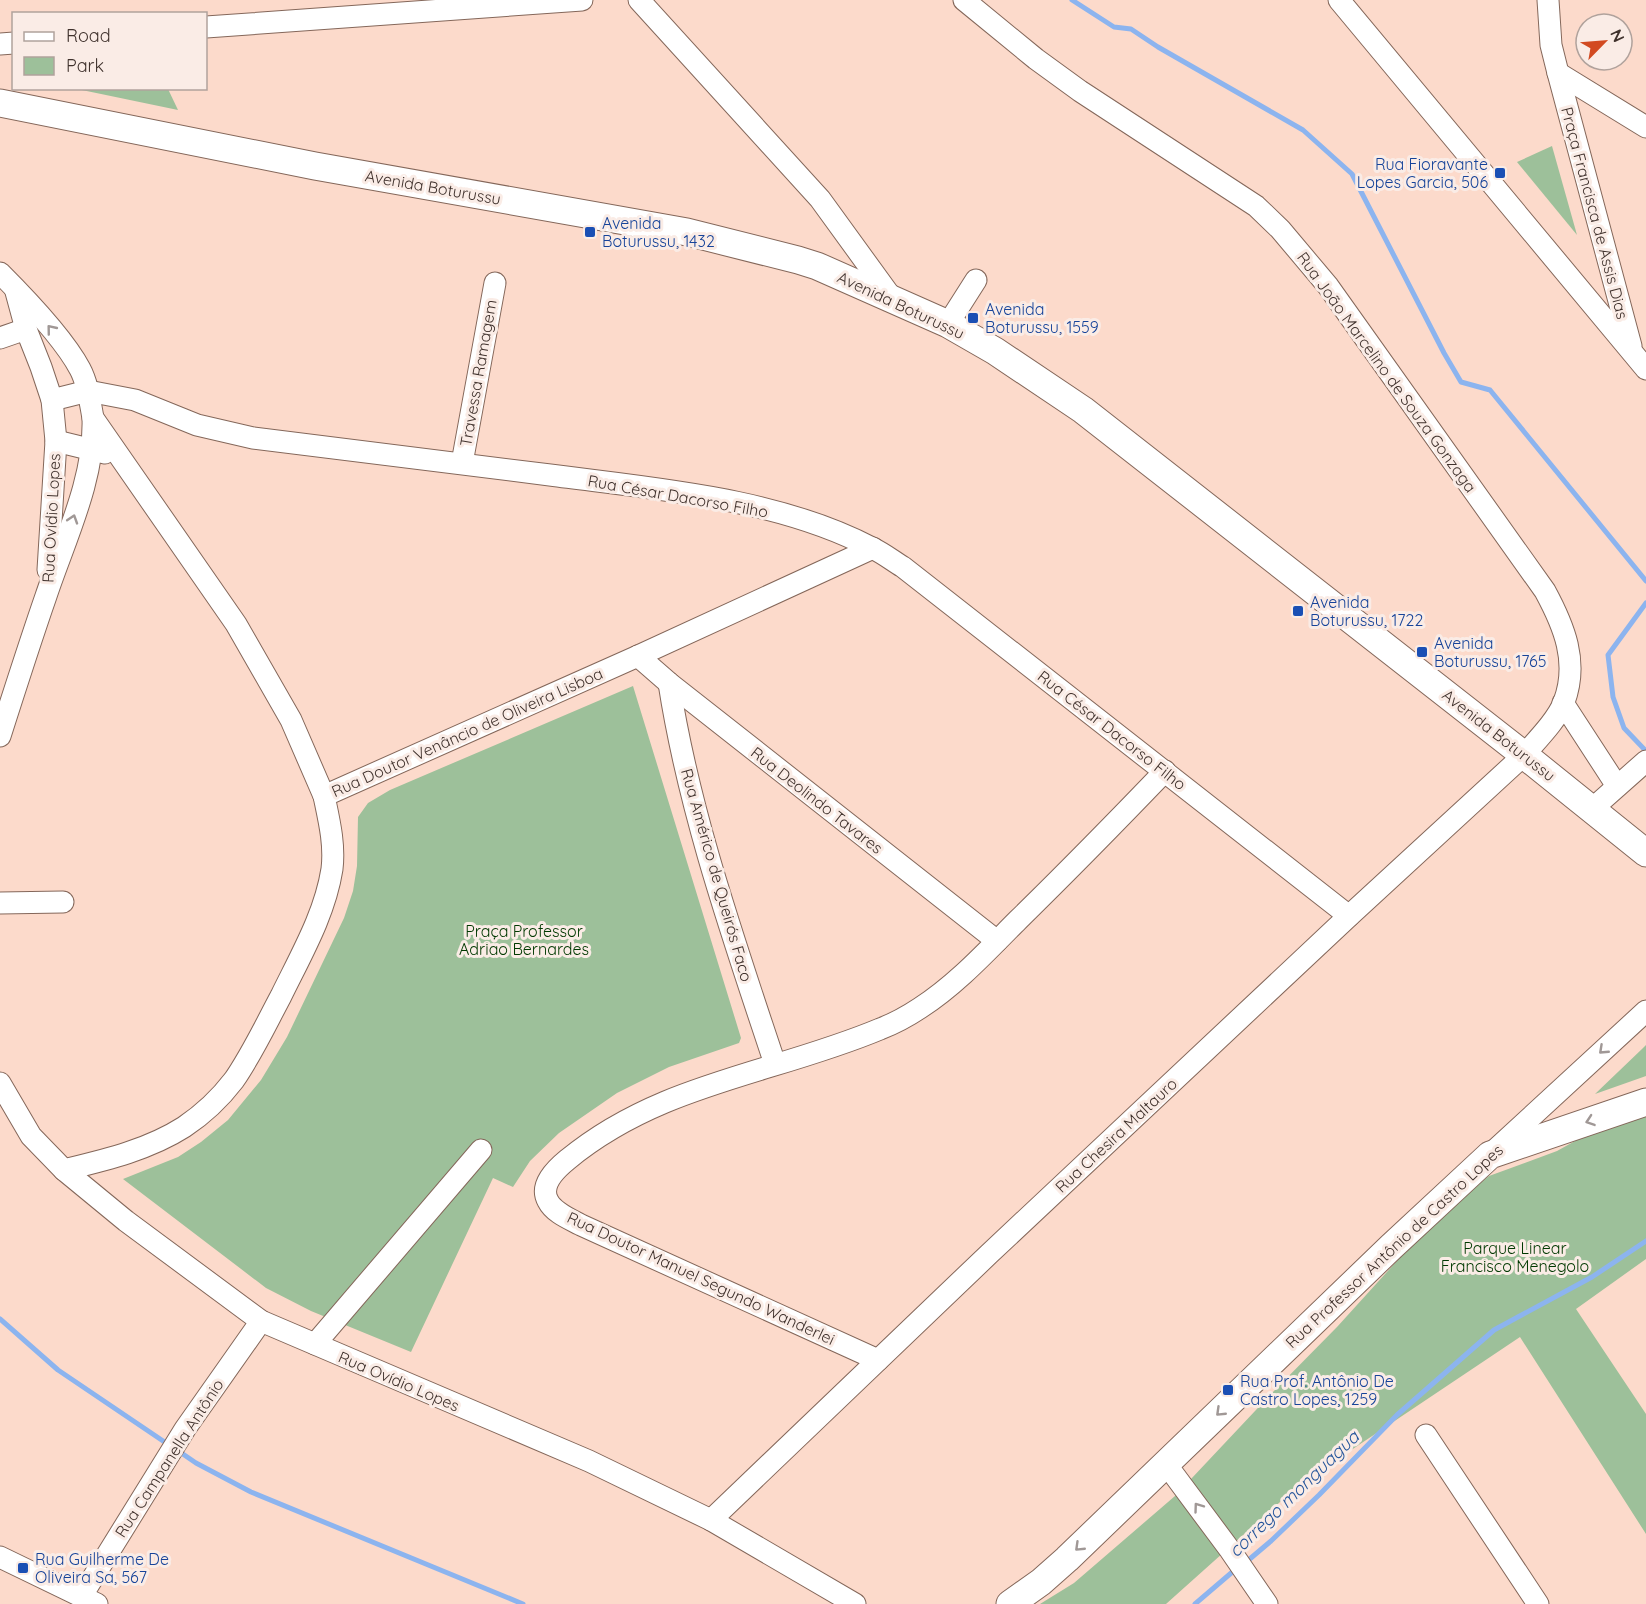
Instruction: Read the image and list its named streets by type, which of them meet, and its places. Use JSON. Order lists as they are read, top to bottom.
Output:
{
  "streets": {
    "main road": ["Avenida Boturussu", "Rua Professor Antônio de Castro Lopes"],
    "street": [
      "Praça Francisca de Assis Dias",
      "Rua João Marcelino de Souza Gonzaga",
      "Travessa Ramagem",
      "Rua César Dacorso Filho",
      "Rua Ovídio Lopes",
      "Rua Doutor Venâncio de Oliveira Lisboa",
      "Rua Deolindo Tavares",
      "Rua Américo de Queirós Faco",
      "Rua Chesira Maltauro",
      "Rua Doutor Manuel Segundo Wanderlei",
      "Rua Campanella Antônio"
    ]
  },
  "crossings": [
    ["Avenida Boturussu", "Rua João Marcelino de Souza Gonzaga"],
    ["Avenida Boturussu", "Rua Chesira Maltauro"],
    ["Rua João Marcelino de Souza Gonzaga", "Rua Chesira Maltauro"],
    ["Travessa Ramagem", "Rua César Dacorso Filho"],
    ["Rua César Dacorso Filho", "Rua Doutor Venâncio de Oliveira Lisboa"],
    ["Rua César Dacorso Filho", "Rua Chesira Maltauro"],
    ["Rua César Dacorso Filho", "Rua Doutor Manuel Segundo Wanderlei"],
    ["Rua Ovídio Lopes", "Rua Doutor Venâncio de Oliveira Lisboa"],
    ["Rua Ovídio Lopes", "Rua Chesira Maltauro"],
    ["Rua Ovídio Lopes", "Rua Campanella Antônio"],
    ["Rua Doutor Venâncio de Oliveira Lisboa", "Rua Deolindo Tavares"],
    ["Rua Deolindo Tavares", "Rua Américo de Queirós Faco"],
    ["Rua Deolindo Tavares", "Rua Doutor Manuel Segundo Wanderlei"],
    ["Rua Américo de Queirós Faco", "Rua Doutor Manuel Segundo Wanderlei"],
    ["Rua Chesira Maltauro", "Rua Doutor Manuel Segundo Wanderlei"]
  ],
  "one_way": ["Rua Professor Antônio de Castro Lopes"],
  "water": ["corrego monguagua"],
  "parks": ["Praça Professor Adriao Bernardes", "Parque Linear Francisco Menegolo"],
  "places": {
    "transit": [
      "Rua Fioravante Lopes Garcia, 506",
      "Avenida Boturussu, 1432",
      "Avenida Boturussu, 1559",
      "Avenida Boturussu, 1722",
      "Avenida Boturussu, 1765",
      "Rua Prof. Antônio De Castro Lopes, 1259",
      "Rua Guilherme De Oliveira Sa, 567"
    ]
  },
  "legend": ["Road", "Park"],
  "north": "top right"
}
